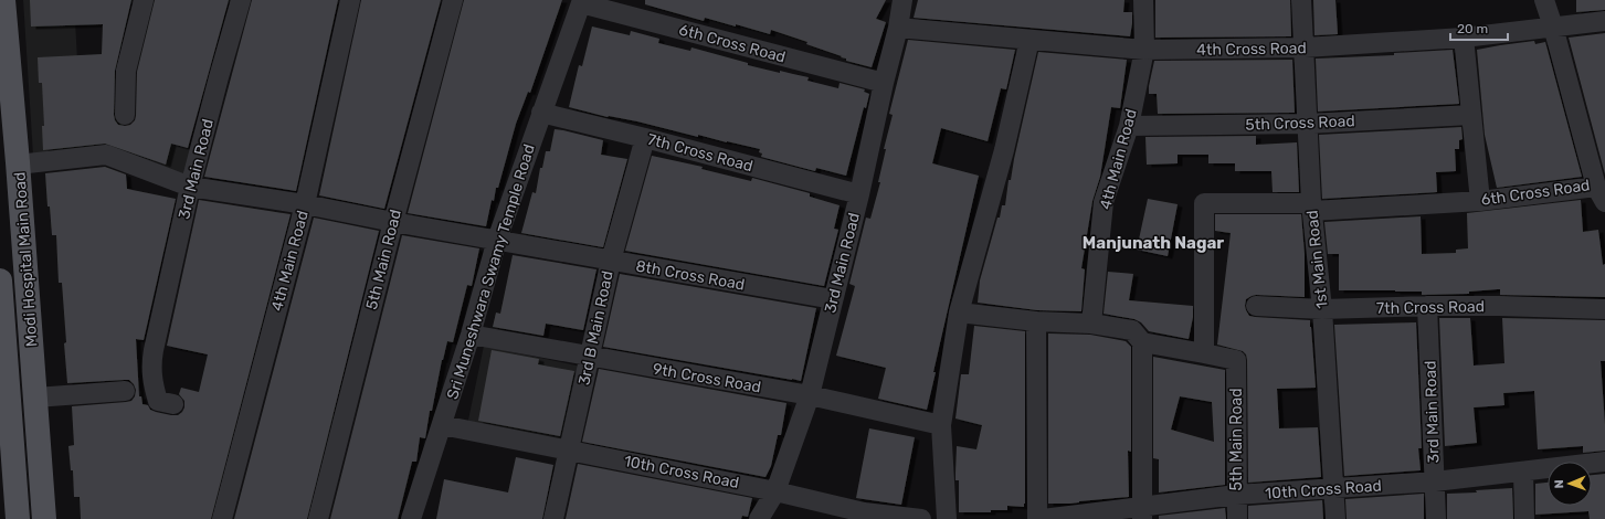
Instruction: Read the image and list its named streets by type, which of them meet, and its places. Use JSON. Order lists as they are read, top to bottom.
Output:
{
  "streets": {
    "main road": ["Modi Hospital Main Road"],
    "street": [
      "6th Cross Road",
      "4th Cross Road",
      "5th Cross Road",
      "7th Cross Road",
      "4th Main Road",
      "3rd Main Road",
      "5th Main Road",
      "1st Main Road",
      "Sri Muneshwara Swamy Temple Road",
      "8th Cross Road",
      "3rd B Main Road",
      "9th Cross Road",
      "10th Cross Road"
    ]
  },
  "crossings": [
    ["6th Cross Road", "4th Cross Road"],
    ["6th Cross Road", "3rd Main Road"],
    ["6th Cross Road", "5th Main Road"],
    ["6th Cross Road", "1st Main Road"],
    ["6th Cross Road", "Sri Muneshwara Swamy Temple Road"],
    ["4th Cross Road", "4th Main Road"],
    ["4th Cross Road", "3rd Main Road"],
    ["4th Cross Road", "1st Main Road"],
    ["5th Cross Road", "4th Main Road"],
    ["5th Cross Road", "1st Main Road"],
    ["7th Cross Road", "3rd Main Road"],
    ["7th Cross Road", "1st Main Road"],
    ["7th Cross Road", "Sri Muneshwara Swamy Temple Road"],
    ["7th Cross Road", "3rd B Main Road"],
    ["4th Main Road", "8th Cross Road"],
    ["3rd Main Road", "8th Cross Road"],
    ["3rd Main Road", "9th Cross Road"],
    ["3rd Main Road", "10th Cross Road"],
    ["Modi Hospital Main Road", "8th Cross Road"],
    ["5th Main Road", "8th Cross Road"],
    ["5th Main Road", "10th Cross Road"],
    ["1st Main Road", "10th Cross Road"],
    ["Sri Muneshwara Swamy Temple Road", "8th Cross Road"],
    ["Sri Muneshwara Swamy Temple Road", "9th Cross Road"],
    ["Sri Muneshwara Swamy Temple Road", "10th Cross Road"],
    ["8th Cross Road", "3rd B Main Road"],
    ["3rd B Main Road", "9th Cross Road"],
    ["3rd B Main Road", "10th Cross Road"]
  ],
  "districts": ["Manjunath Nagar"],
  "scale_bar": "20 m",
  "north": "left"
}
